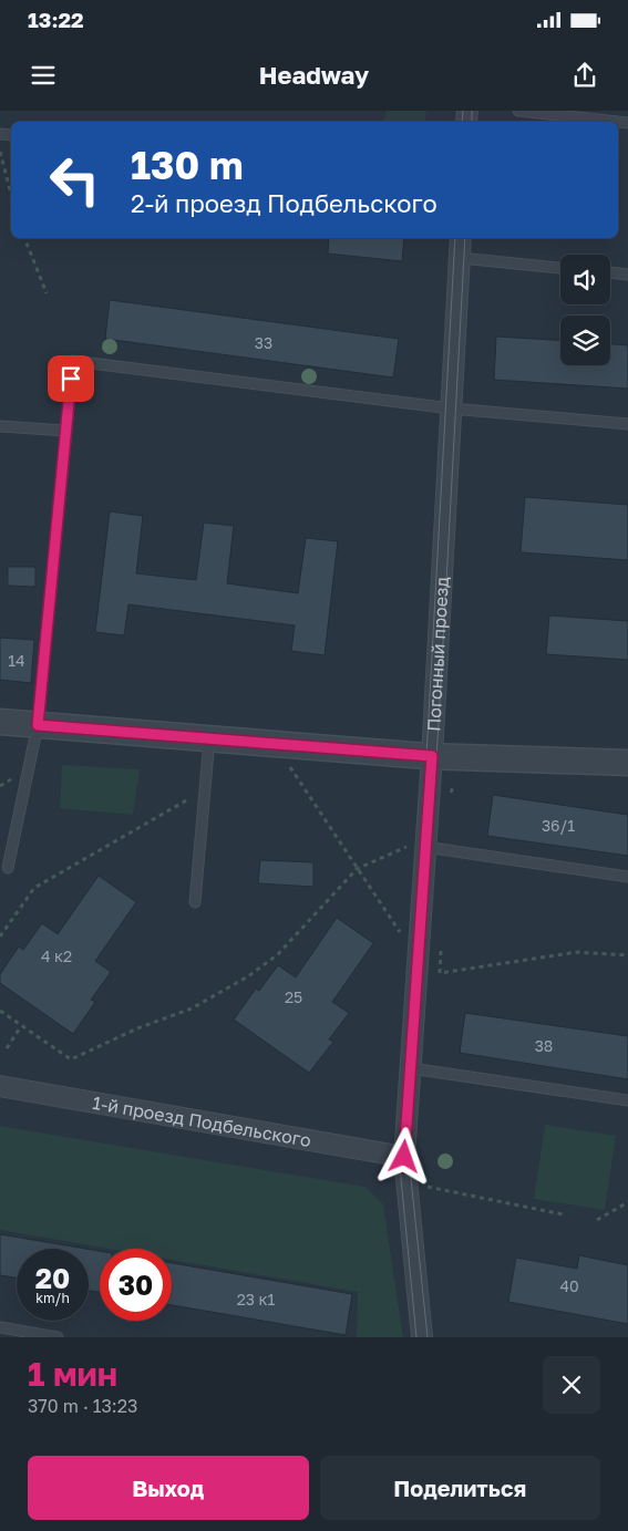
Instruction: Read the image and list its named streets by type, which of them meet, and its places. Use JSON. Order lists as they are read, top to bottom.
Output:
{
  "streets": {
    "street": ["Погонный проезд", "1-й проезд Подбельского"]
  },
  "crossings": [
    ["Погонный проезд", "1-й проезд Подбельского"]
  ],
  "house_numbers": [
    "33",
    "14",
    "36/1",
    "4 к2",
    "25",
    "38",
    "40",
    "23 к1"
  ],
  "page": {
    "status": "13:22",
    "header": "Headway",
    "turn": ["130 m", "2-й проезд Подбельского"],
    "speed": "20 km/h",
    "limit": "30",
    "heading": ["1 мин", "370 m · 13:23"],
    "buttons": ["Выход", "Поделиться"]
  }
}
